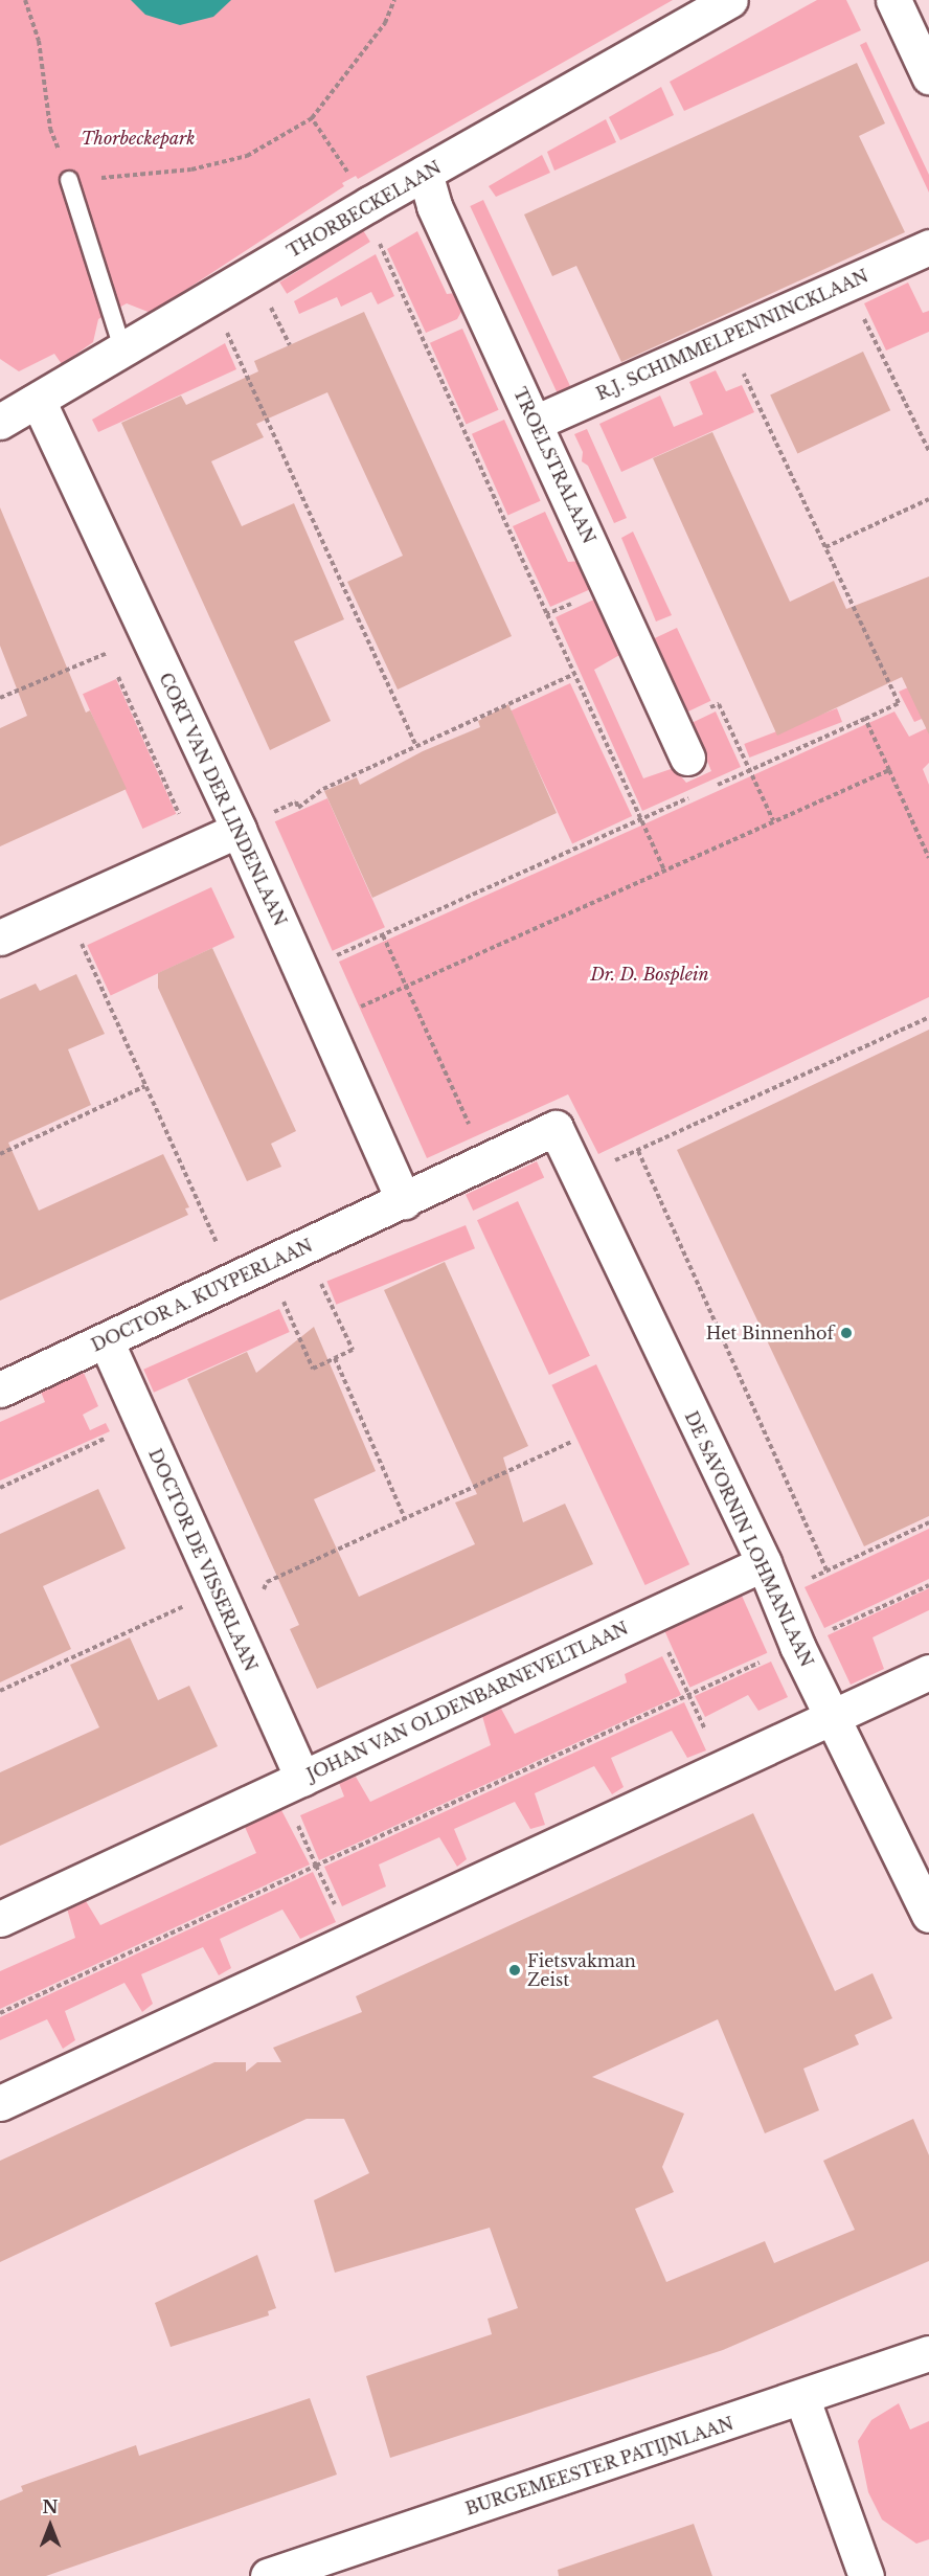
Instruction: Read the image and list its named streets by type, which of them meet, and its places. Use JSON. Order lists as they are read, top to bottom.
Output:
{
  "streets": {
    "street": [
      "THORBECKELAAN",
      "R.J. SCHIMMELPENNINCKLAAN",
      "TROELSTRALAAN",
      "CORT VAN DER LINDENLAAN",
      "DOCTOR A. KUYPERLAAN",
      "DE SAVORNIN LOHMANLAAN",
      "DOCTOR DE VISSERLAAN",
      "JOHAN VAN OLDENBARNEVELTLAAN",
      "BURGEMEESTER PATIJNLAAN"
    ]
  },
  "crossings": [
    ["THORBECKELAAN", "TROELSTRALAAN"],
    ["THORBECKELAAN", "CORT VAN DER LINDENLAAN"],
    ["R.J. SCHIMMELPENNINCKLAAN", "TROELSTRALAAN"],
    ["CORT VAN DER LINDENLAAN", "DOCTOR A. KUYPERLAAN"],
    ["DOCTOR A. KUYPERLAAN", "DE SAVORNIN LOHMANLAAN"],
    ["DOCTOR A. KUYPERLAAN", "DOCTOR DE VISSERLAAN"],
    ["DE SAVORNIN LOHMANLAAN", "JOHAN VAN OLDENBARNEVELTLAAN"],
    ["DOCTOR DE VISSERLAAN", "JOHAN VAN OLDENBARNEVELTLAAN"]
  ],
  "parks": ["Thorbeckepark", "Dr. D. Bosplein"],
  "places": ["Het Binnenhof", "Fietsvakman Zeist"],
  "north": "top"
}
